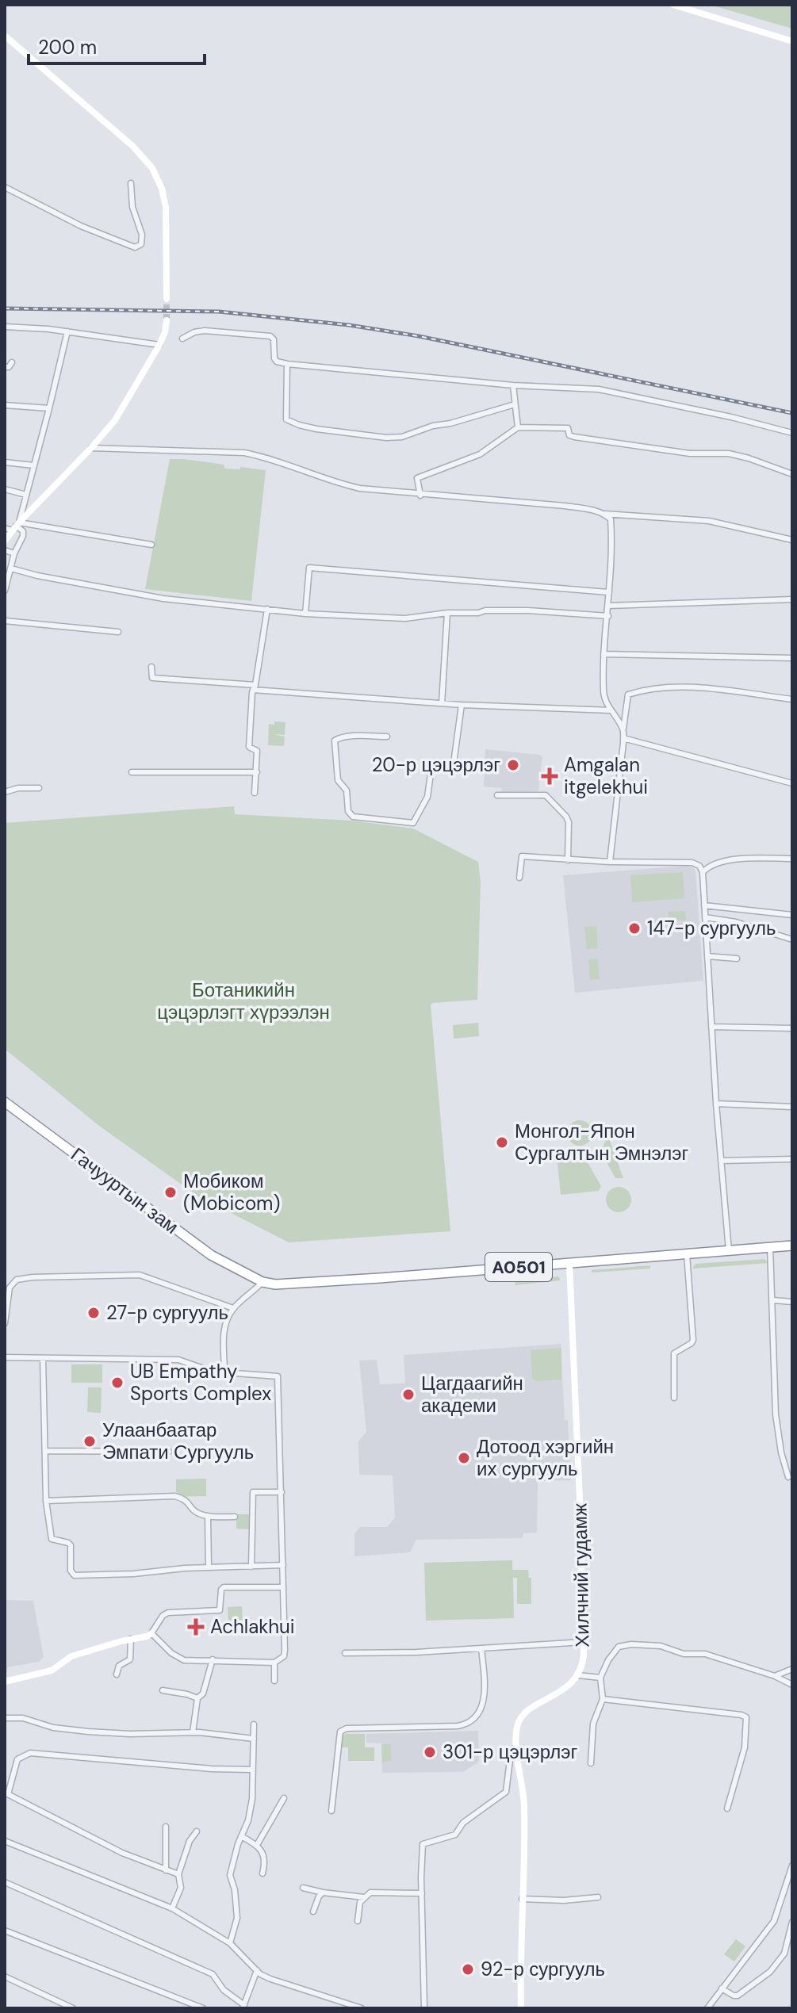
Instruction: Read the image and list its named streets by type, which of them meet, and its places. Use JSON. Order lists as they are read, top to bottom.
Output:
{
  "streets": {
    "highway": ["Гачууртын зам", "A0501"],
    "main road": ["Хилчний гудамж"]
  },
  "crossings": [
    ["Гачууртын зам", "A0501"],
    ["A0501", "Хилчний гудамж"]
  ],
  "parks": ["Ботаникийн цэцэрлэгт хүрээлэн"],
  "places": {
    "other": [
      "20-р цэцэрлэг",
      "147-р сургууль",
      "Монгол-Япон Сургалтын Эмнэлэг",
      "Мобиком (Mobicom)",
      "27-р сургууль",
      "UB Empathy Sports Complex",
      "Цагдаагийн академи",
      "Улаанбаатар Эмпати Сургууль",
      "Дотоод хэргийн их сургууль",
      "301-р цэцэрлэг",
      "92-р сургууль"
    ],
    "health": ["Amgalan itgelekhui", "Achlakhui"]
  },
  "scale_bar": "200 m"
}
